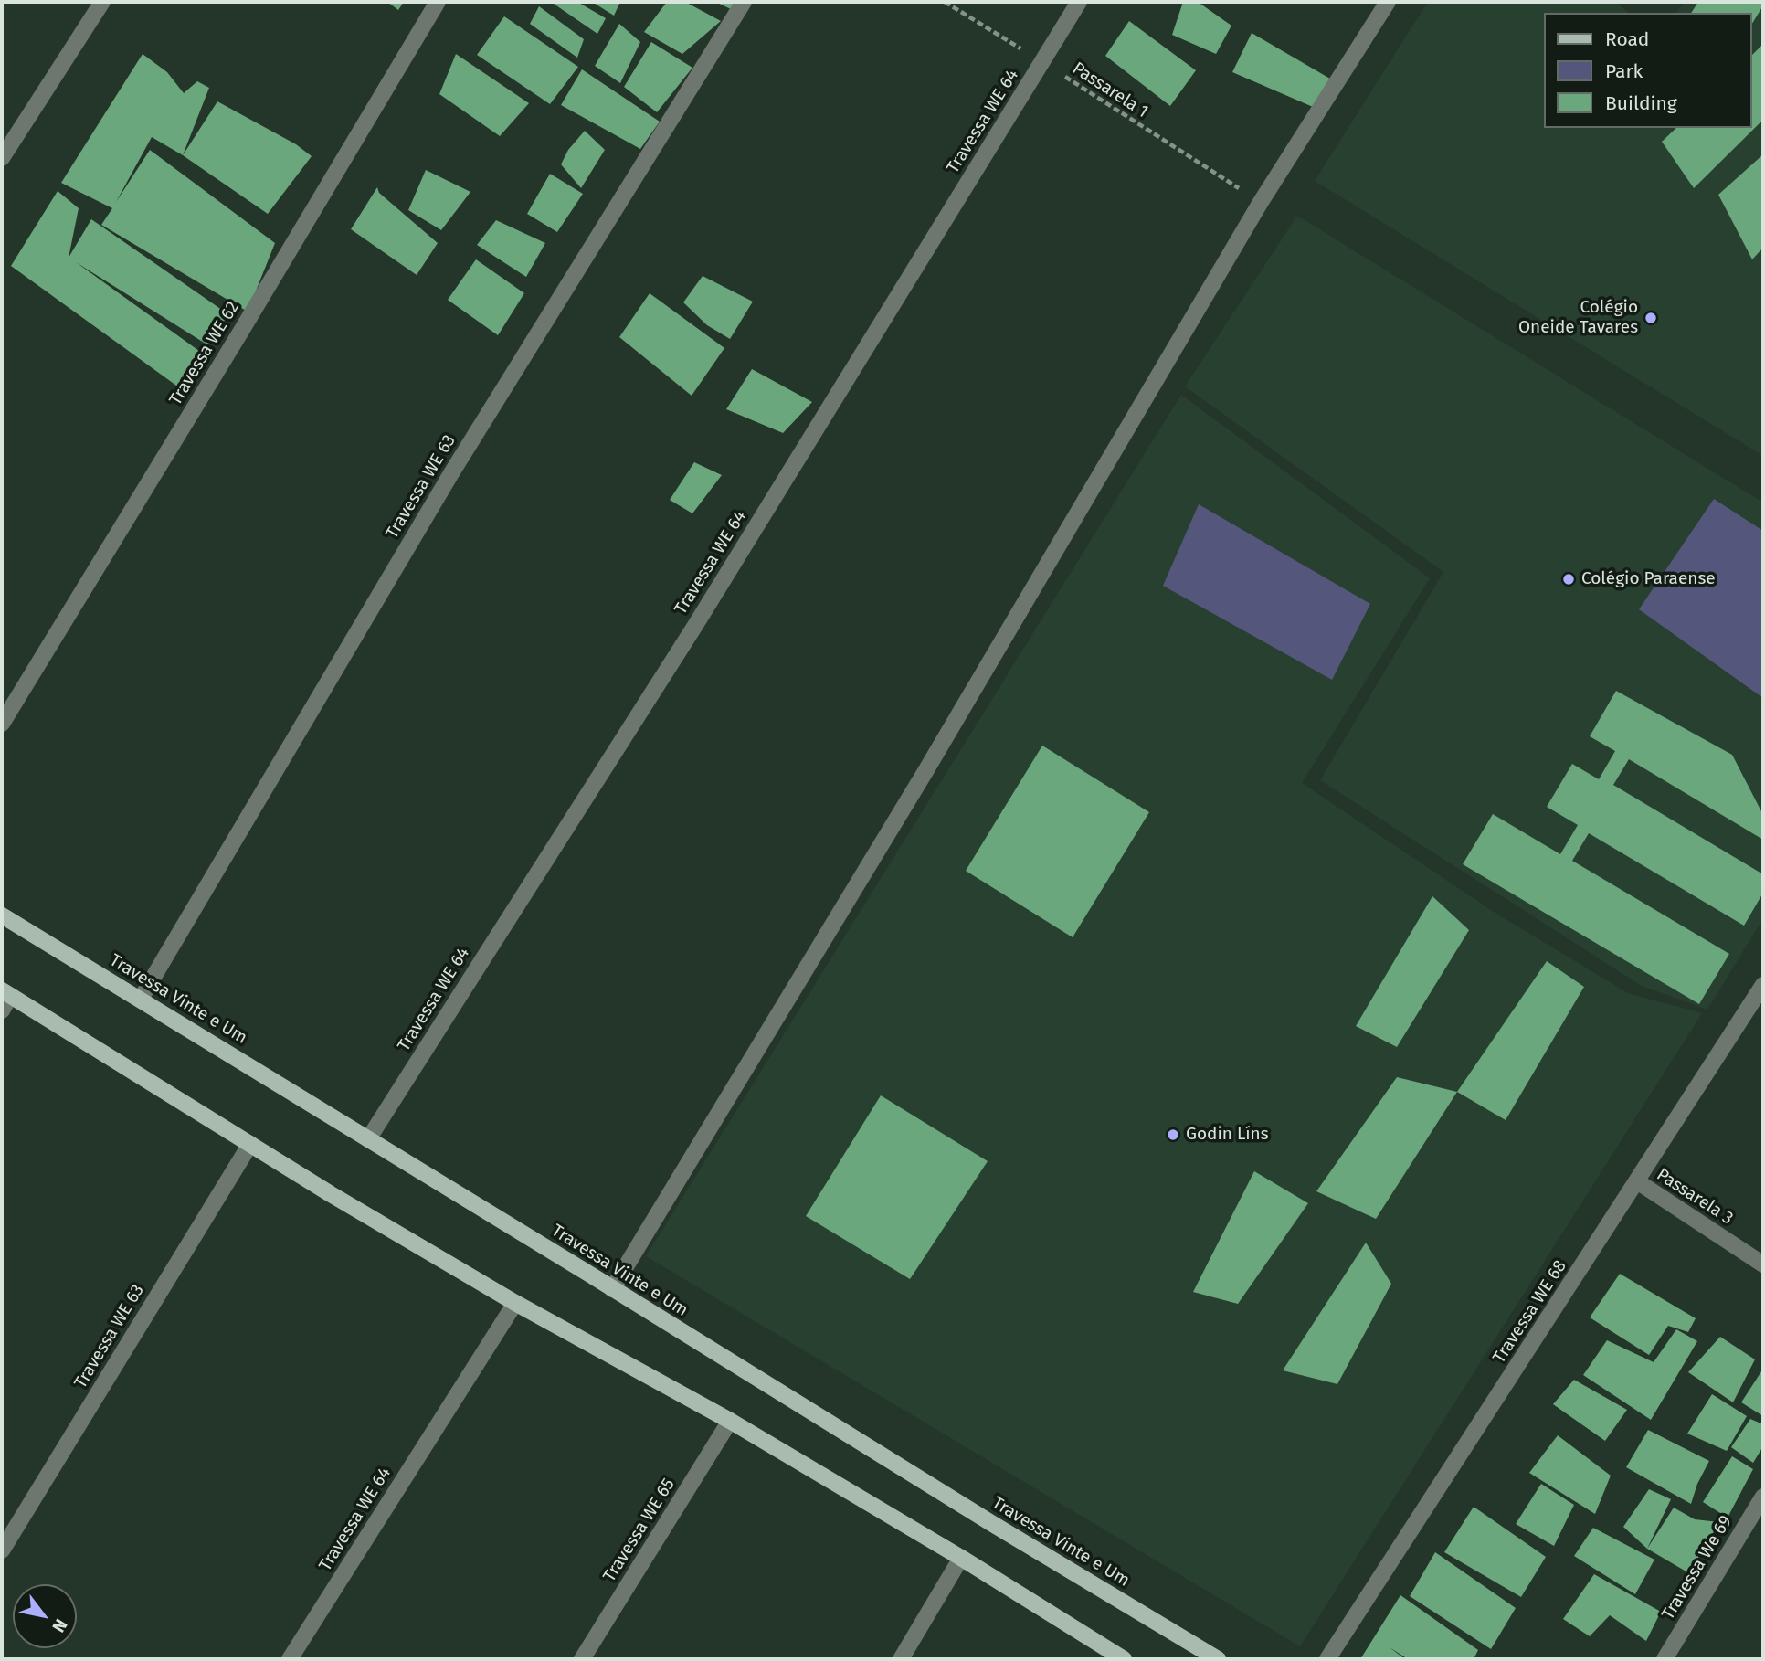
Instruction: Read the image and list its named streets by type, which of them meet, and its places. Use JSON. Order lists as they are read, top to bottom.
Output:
{
  "streets": {
    "main road": ["Travessa Vinte e Um"],
    "street": [
      "Travessa WE 64",
      "Travessa WE 62",
      "Travessa WE 63",
      "Passarela 3",
      "Travessa WE 68",
      "Travessa WE 65",
      "Travessa We 69"
    ],
    "path": ["Passarela 1"]
  },
  "crossings": [
    ["Passarela 1", "Travessa WE 64"],
    ["Travessa WE 64", "Travessa Vinte e Um"],
    ["Travessa WE 63", "Travessa Vinte e Um"],
    ["Passarela 3", "Travessa WE 68"]
  ],
  "places": ["Colégio Oneide Tavares", "Colégio Paraense", "Godin Líns"],
  "legend": ["Road", "Park", "Building"],
  "north": "bottom right"
}
